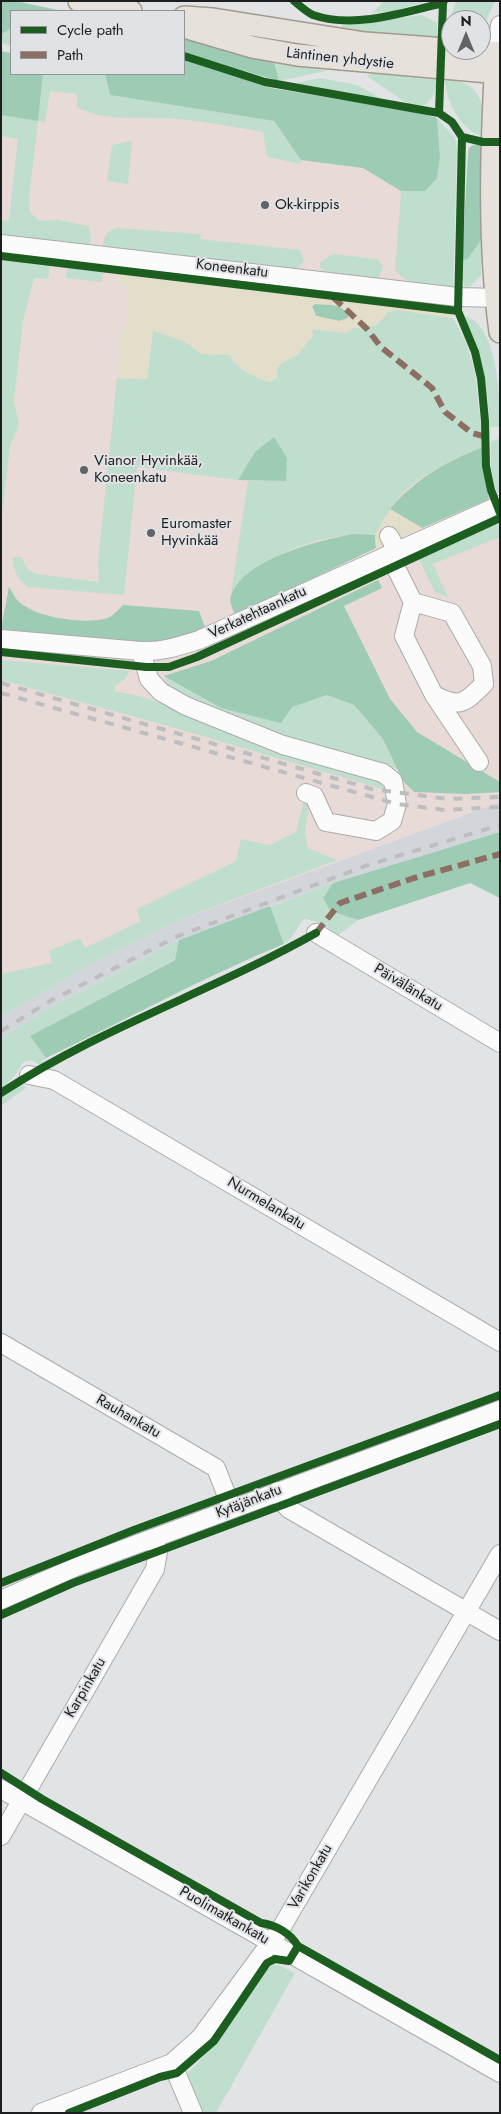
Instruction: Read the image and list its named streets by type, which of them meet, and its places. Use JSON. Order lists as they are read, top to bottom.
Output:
{
  "streets": {
    "main road": ["Läntinen yhdystie"],
    "street": [
      "Koneenkatu",
      "Verkatehtaankatu",
      "Päivälänkatu",
      "Nurmelankatu",
      "Rauhankatu",
      "Kytäjänkatu",
      "Karpinkatu",
      "Varikonkatu",
      "Puolimatkankatu"
    ]
  },
  "crossings": [
    ["Rauhankatu", "Kytäjänkatu"],
    ["Kytäjänkatu", "Karpinkatu"],
    ["Karpinkatu", "Puolimatkankatu"],
    ["Varikonkatu", "Puolimatkankatu"]
  ],
  "places": ["Ok-kirppis", "Vianor Hyvinkää, Koneenkatu", "Euromaster Hyvinkää"],
  "legend": ["Cycle path", "Path"],
  "north": "top"
}
